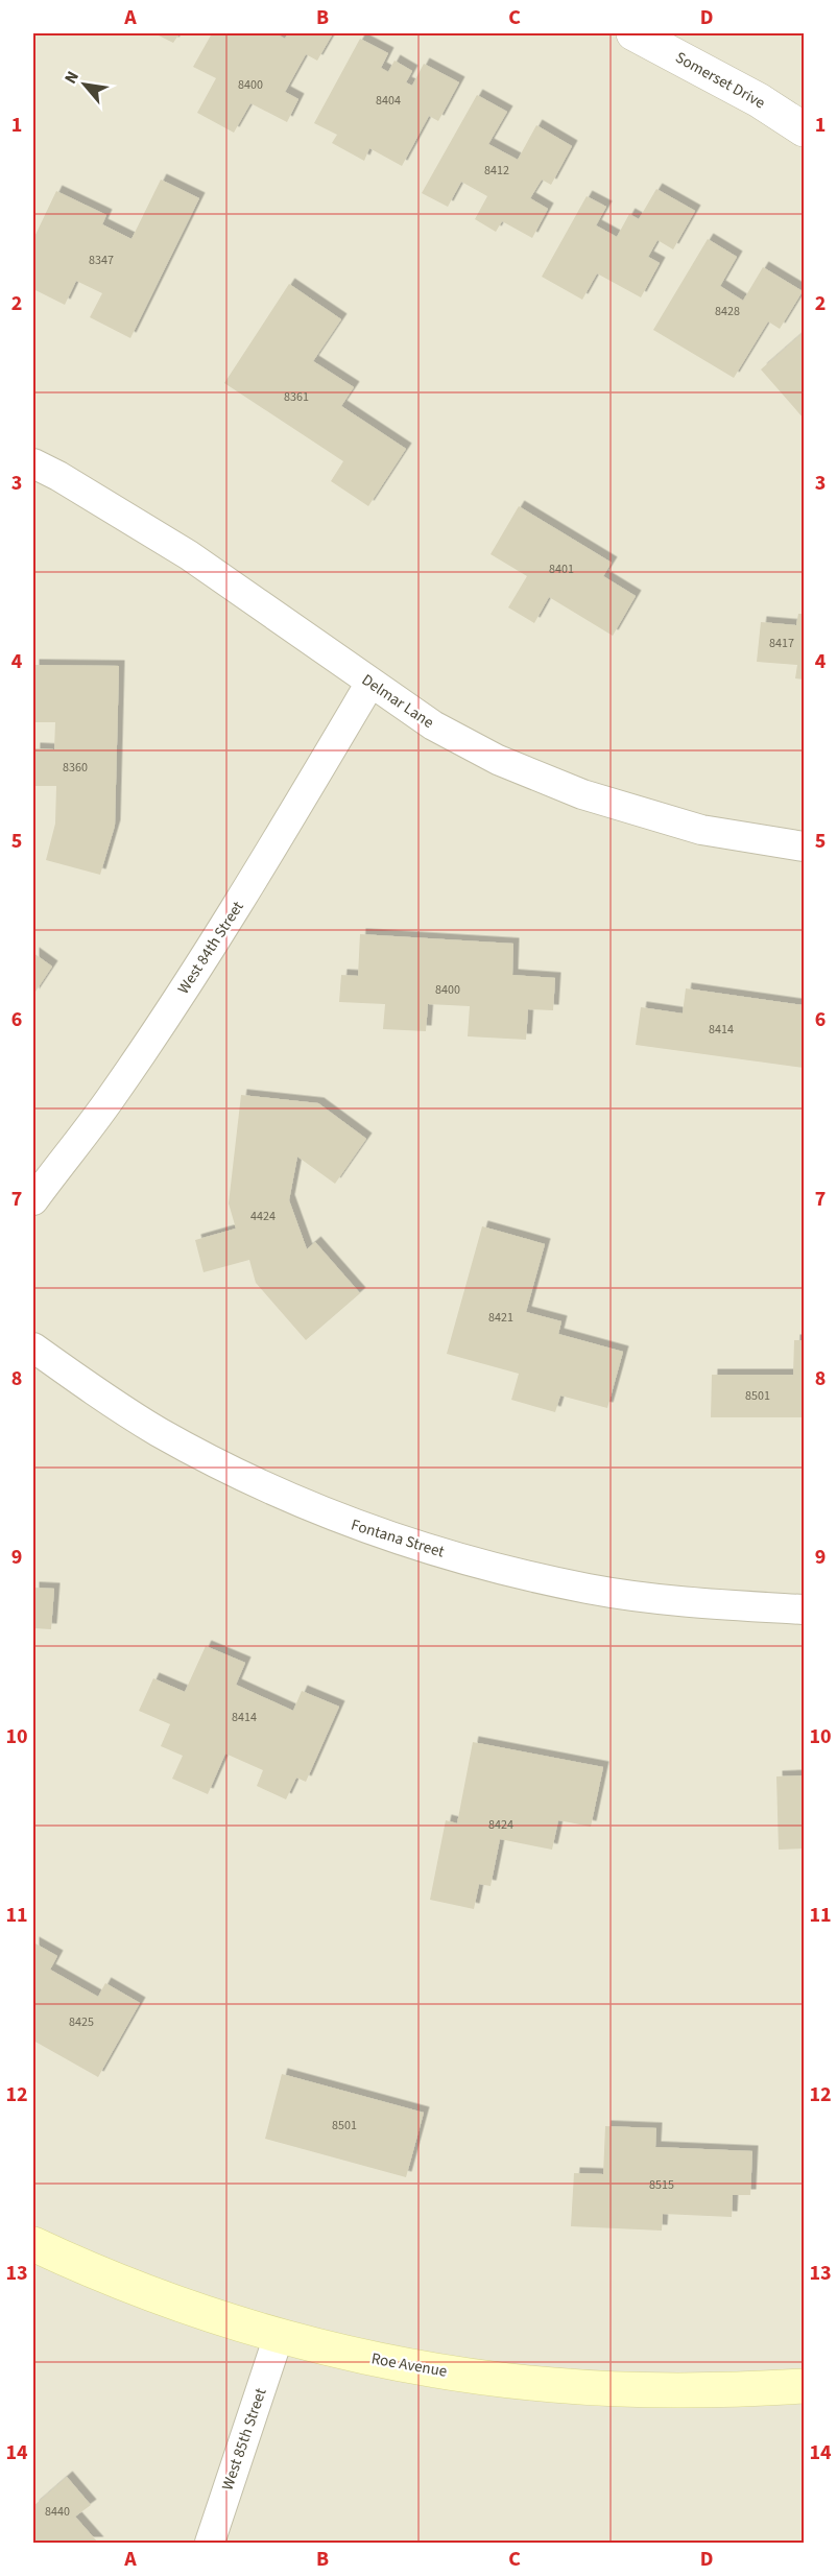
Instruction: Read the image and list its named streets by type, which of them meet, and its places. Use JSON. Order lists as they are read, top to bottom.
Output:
{
  "streets": {
    "main road": ["Roe Avenue"],
    "street": [
      "Somerset Drive",
      "Delmar Lane",
      "West 84th Street",
      "Fontana Street",
      "West 85th Street"
    ]
  },
  "crossings": [
    ["Delmar Lane", "West 84th Street"],
    ["Roe Avenue", "West 85th Street"]
  ],
  "house_numbers": [
    "8400",
    "8404",
    "8412",
    "8347",
    "8428",
    "8361",
    "8401",
    "8417",
    "8360",
    "8400",
    "8414",
    "4424",
    "8421",
    "8501",
    "8414",
    "8424",
    "8425",
    "8501",
    "8515",
    "8440"
  ],
  "north": "top left",
  "grid": {
    "columns": [
      "A",
      "B",
      "C",
      "D"
    ],
    "rows": [
      "1",
      "2",
      "3",
      "4",
      "5",
      "6",
      "7",
      "8",
      "9",
      "10",
      "11",
      "12",
      "13",
      "14"
    ]
  }
}
